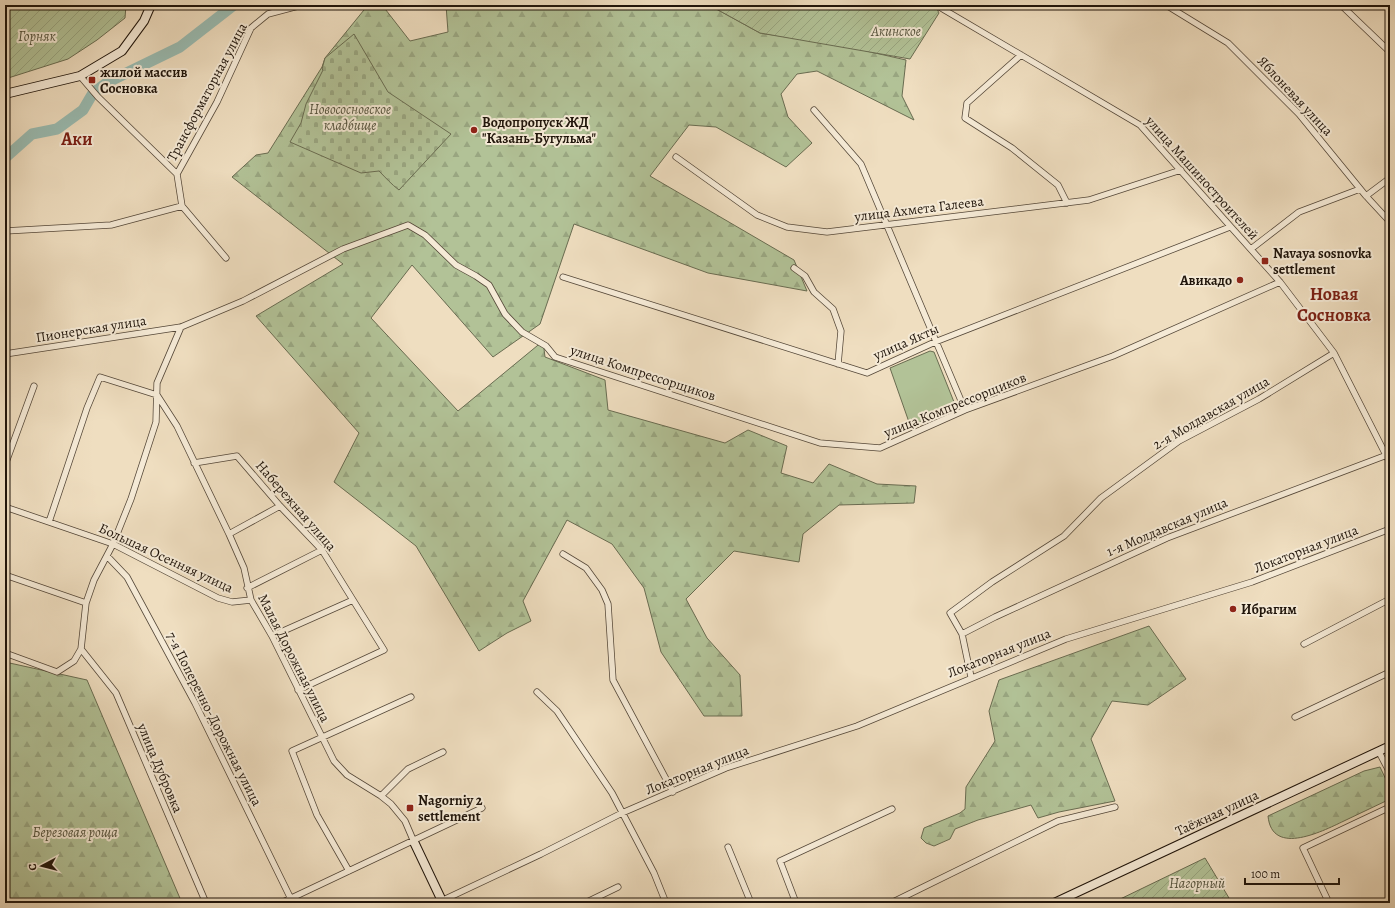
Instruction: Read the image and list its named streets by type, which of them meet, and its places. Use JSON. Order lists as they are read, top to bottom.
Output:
{
  "streets": {
    "street": [
      "Трансформаторная улица",
      "Яблоневая улица",
      "улица Машиностроителей",
      "улица Ахмета Галеева",
      "Пионерская улица",
      "улица Якты",
      "улица Компрессорщиков",
      "2-я Молдавская улица",
      "Набережная улица",
      "1-я Молдавская улица",
      "Локаторная улица",
      "Большая Осенняя улица",
      "Малая Дорожная улица",
      "7-я Поперечно-Дорожная улица",
      "улица Дубровка",
      "Таёжная улица"
    ]
  },
  "crossings": [
    ["улица Машиностроителей", "улица Ахмета Галеева"],
    ["улица Машиностроителей", "улица Якты"],
    ["улица Машиностроителей", "улица Компрессорщиков"],
    ["улица Машиностроителей", "2-я Молдавская улица"],
    ["улица Машиностроителей", "1-я Молдавская улица"],
    ["Пионерская улица", "улица Компрессорщиков"],
    ["2-я Молдавская улица", "1-я Молдавская улица"],
    ["Набережная улица", "Малая Дорожная улица"],
    ["Большая Осенняя улица", "Малая Дорожная улица"]
  ],
  "districts": ["Аки", "Новая Сосновка"],
  "parks": [
    "Акинское",
    "Горняк",
    "Новососновское кладбище",
    "Березовая роща",
    "Нагорный"
  ],
  "places": {
    "transit": ["жилой массив Сосновка", "Navaya sosnovka settlement", "Nagorniy 2 settlement"],
    "other": ["Водопропуск ЖД \"Казань-Бугульма\"", "Авикадо", "Ибрагим"]
  },
  "scale_bar": "100 m",
  "north": "left"
}
